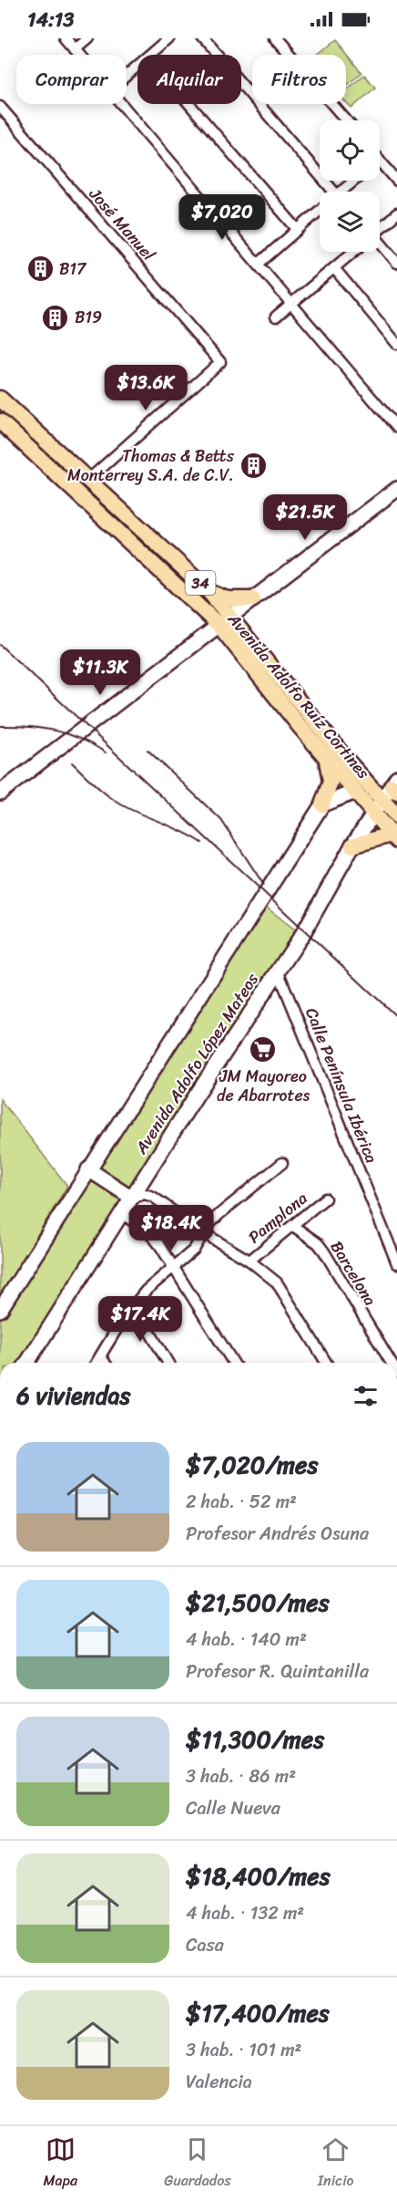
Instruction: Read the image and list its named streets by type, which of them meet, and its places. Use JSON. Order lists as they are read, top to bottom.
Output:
{
  "streets": {
    "main road": ["34", "Avenida Adolfo Ruíz Cortines", "Avenida Adolfo López Mateos"],
    "street": [
      "José Manuel",
      "Calle Península Ibérica",
      "Pamplona",
      "Barcelona"
    ]
  },
  "crossings": [
    ["José Manuel", "Avenida Adolfo Ruíz Cortines"],
    ["Avenida Adolfo Ruíz Cortines", "Avenida Adolfo López Mateos"],
    ["Avenida Adolfo López Mateos", "Calle Península Ibérica"],
    ["Pamplona", "Barcelona"]
  ],
  "places": {
    "building": ["B17", "B19", "Thomas & Betts Monterrey S.A. de C.V."],
    "supermarket": ["JM Mayoreo de Abarrotes"]
  },
  "page": {
    "status": "14:13",
    "chip": ["Comprar", "Alquilar", "Filtros"],
    "price": [
      "$7,020",
      "$13.6K",
      "$21.5K",
      "$11.3K",
      "$18.4K",
      "$17.4K"
    ],
    "heading": "6 viviendas",
    "list": [
      {
        "name": "$7,020/mes",
        "note": "2 hab. · 52 m² · Profesor Andrés Osuna"
      },
      {
        "name": "$21,500/mes",
        "note": "4 hab. · 140 m² · Profesor R. Quintanilla"
      },
      {
        "name": "$11,300/mes",
        "note": "3 hab. · 86 m² · Calle Nueva"
      },
      {
        "name": "$18,400/mes",
        "note": "4 hab. · 132 m² · Casa"
      },
      {
        "name": "$17,400/mes",
        "note": "3 hab. · 101 m² · Valencia"
      }
    ],
    "tabs": ["Mapa", "Guardados", "Inicio"]
  }
}
